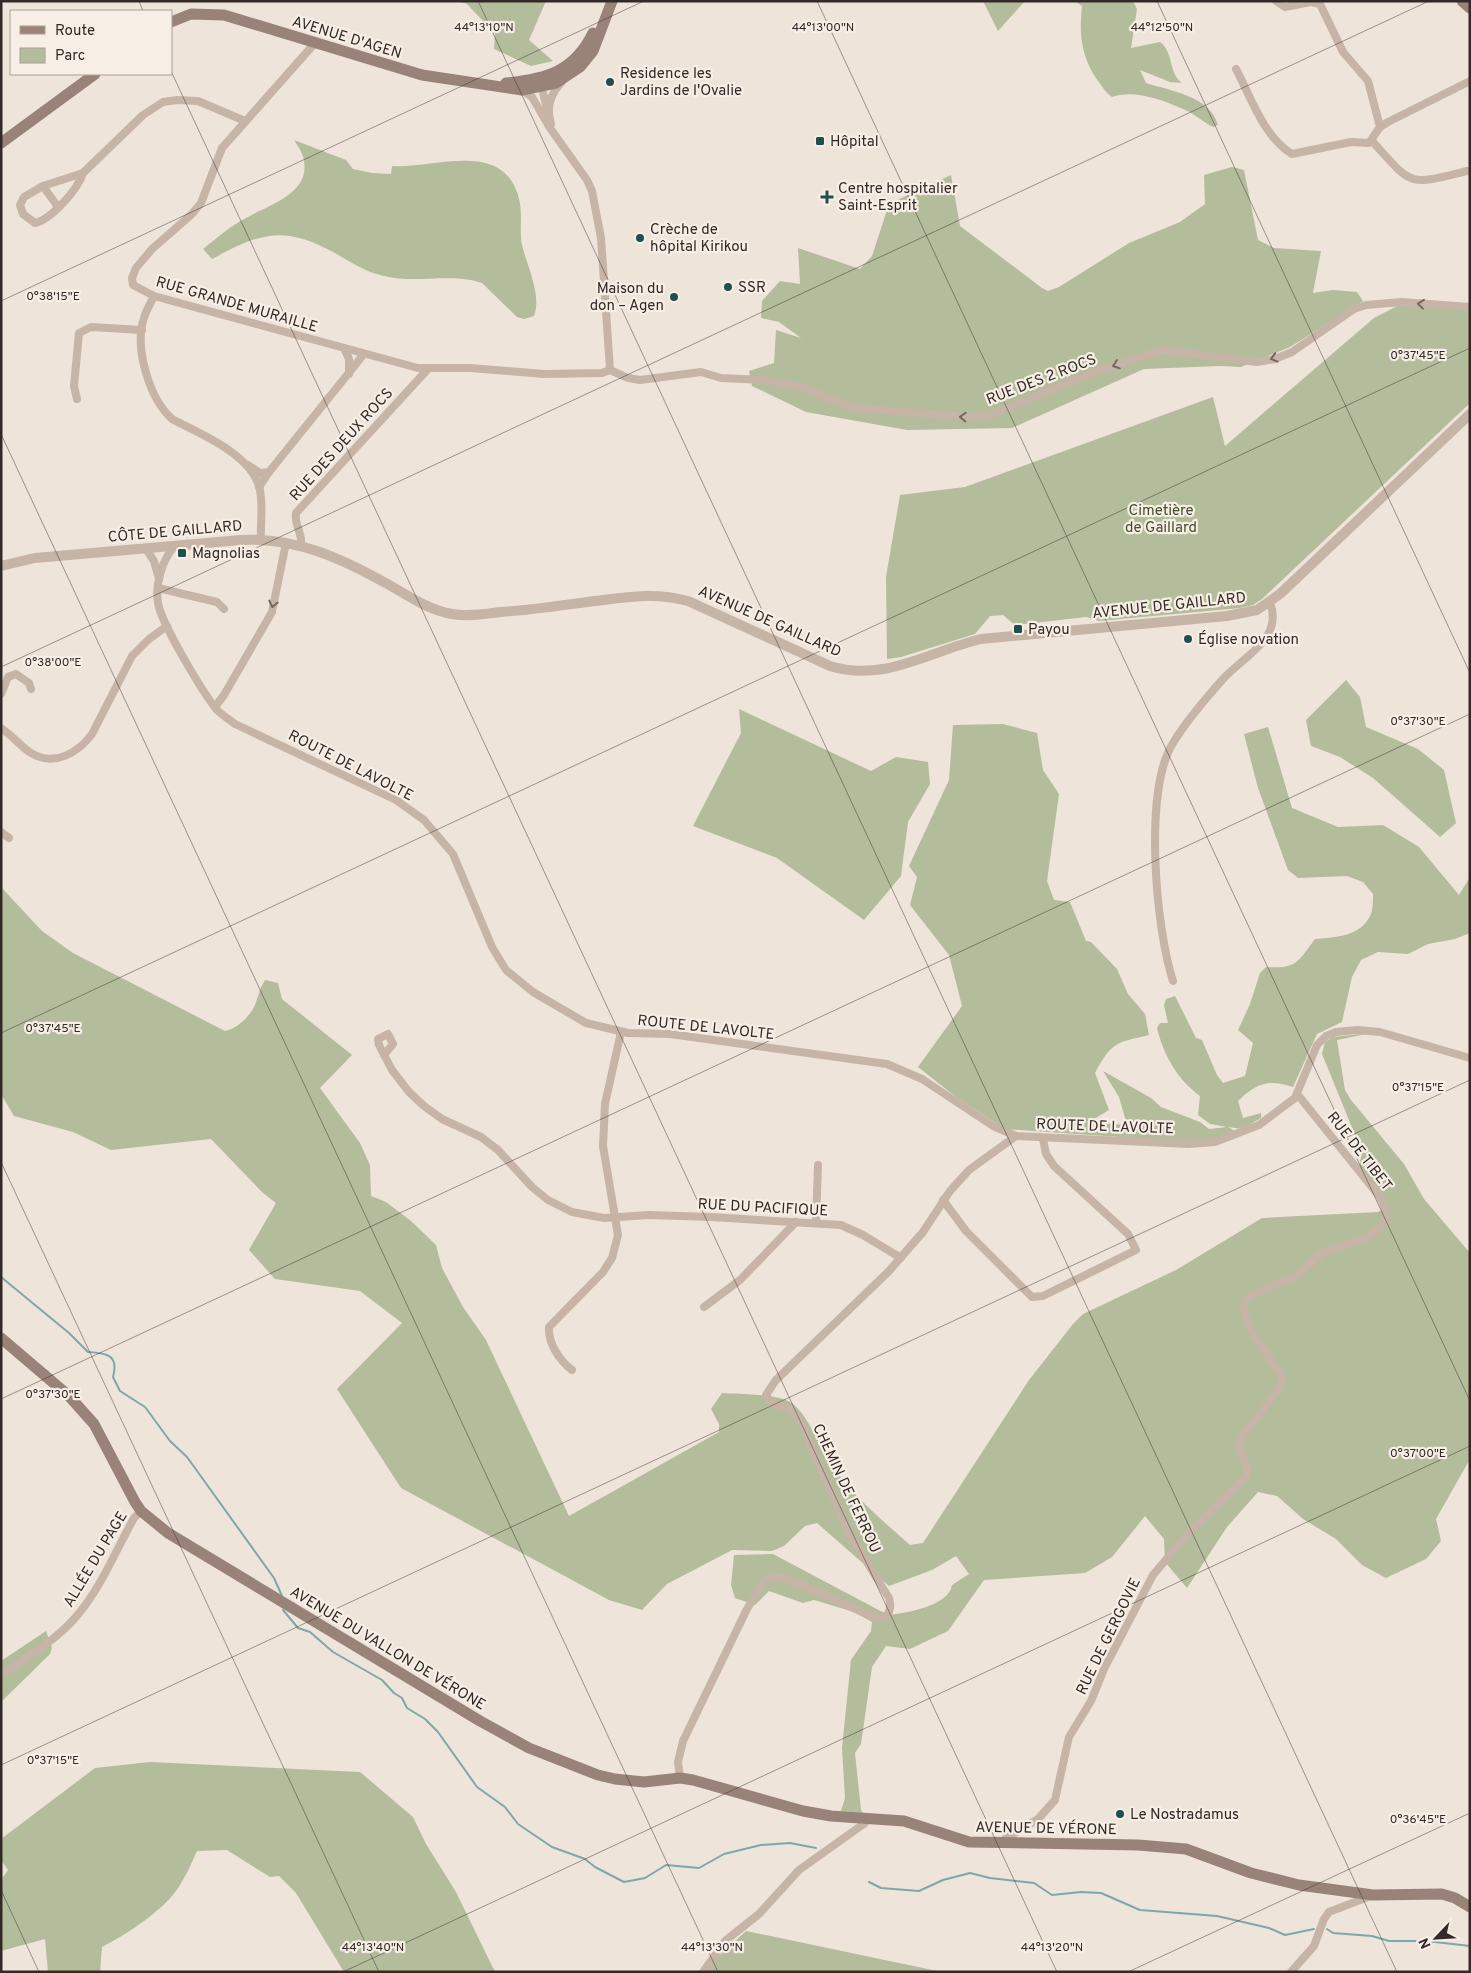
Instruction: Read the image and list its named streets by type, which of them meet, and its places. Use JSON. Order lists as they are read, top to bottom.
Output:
{
  "streets": {
    "main road": ["AVENUE D'AGEN", "AVENUE DU VALLON DE VÉRONE", "AVENUE DE VÉRONE"],
    "street": [
      "RUE GRANDE MURAILLE",
      "RUE DES 2 ROCS",
      "RUE DES DEUX ROCS",
      "CÔTE DE GAILLARD",
      "AVENUE DE GAILLARD",
      "ROUTE DE LAVOLTE",
      "RUE DE TIBET",
      "RUE DU PACIFIQUE",
      "CHEMIN DE FERROU",
      "ALLÉE DU PAGE",
      "RUE DE GERGOVIE"
    ]
  },
  "crossings": [
    ["AVENUE D'AGEN", "RUE GRANDE MURAILLE"],
    ["RUE GRANDE MURAILLE", "RUE DES 2 ROCS"],
    ["RUE GRANDE MURAILLE", "RUE DES DEUX ROCS"],
    ["RUE DES DEUX ROCS", "CÔTE DE GAILLARD"],
    ["CÔTE DE GAILLARD", "AVENUE DE GAILLARD"],
    ["ROUTE DE LAVOLTE", "RUE DE TIBET"],
    ["ROUTE DE LAVOLTE", "CHEMIN DE FERROU"],
    ["RUE DE TIBET", "RUE DE GERGOVIE"],
    ["RUE DU PACIFIQUE", "CHEMIN DE FERROU"],
    ["CHEMIN DE FERROU", "AVENUE DU VALLON DE VÉRONE"],
    ["ALLÉE DU PAGE", "AVENUE DU VALLON DE VÉRONE"],
    ["RUE DE GERGOVIE", "AVENUE DE VÉRONE"],
    ["AVENUE DU VALLON DE VÉRONE", "AVENUE DE VÉRONE"]
  ],
  "one_way": ["RUE DES 2 ROCS"],
  "parks": ["Cimetière de Gaillard"],
  "places": {
    "other": [
      "Residence les Jardins de l'Ovalie",
      "Crèche de hôpital Kirikou",
      "SSR",
      "Maison du don – Agen",
      "Église novation",
      "Le Nostradamus"
    ],
    "transit": ["Hôpital", "Magnolias", "Payou"],
    "health": ["Centre hospitalier Saint-Esprit"]
  },
  "legend": ["Route", "Parc"],
  "north": "bottom left",
  "coordinates": [
    "44°13'10\"N",
    "44°13'00\"N",
    "44°12'50\"N",
    "0°38'15\"E",
    "0°37'45\"E",
    "0°38'00\"E",
    "0°37'30\"E",
    "0°37'15\"E",
    "0°37'00\"E",
    "0°36'45\"E",
    "44°13'40\"N",
    "44°13'30\"N",
    "44°13'20\"N"
  ]
}
